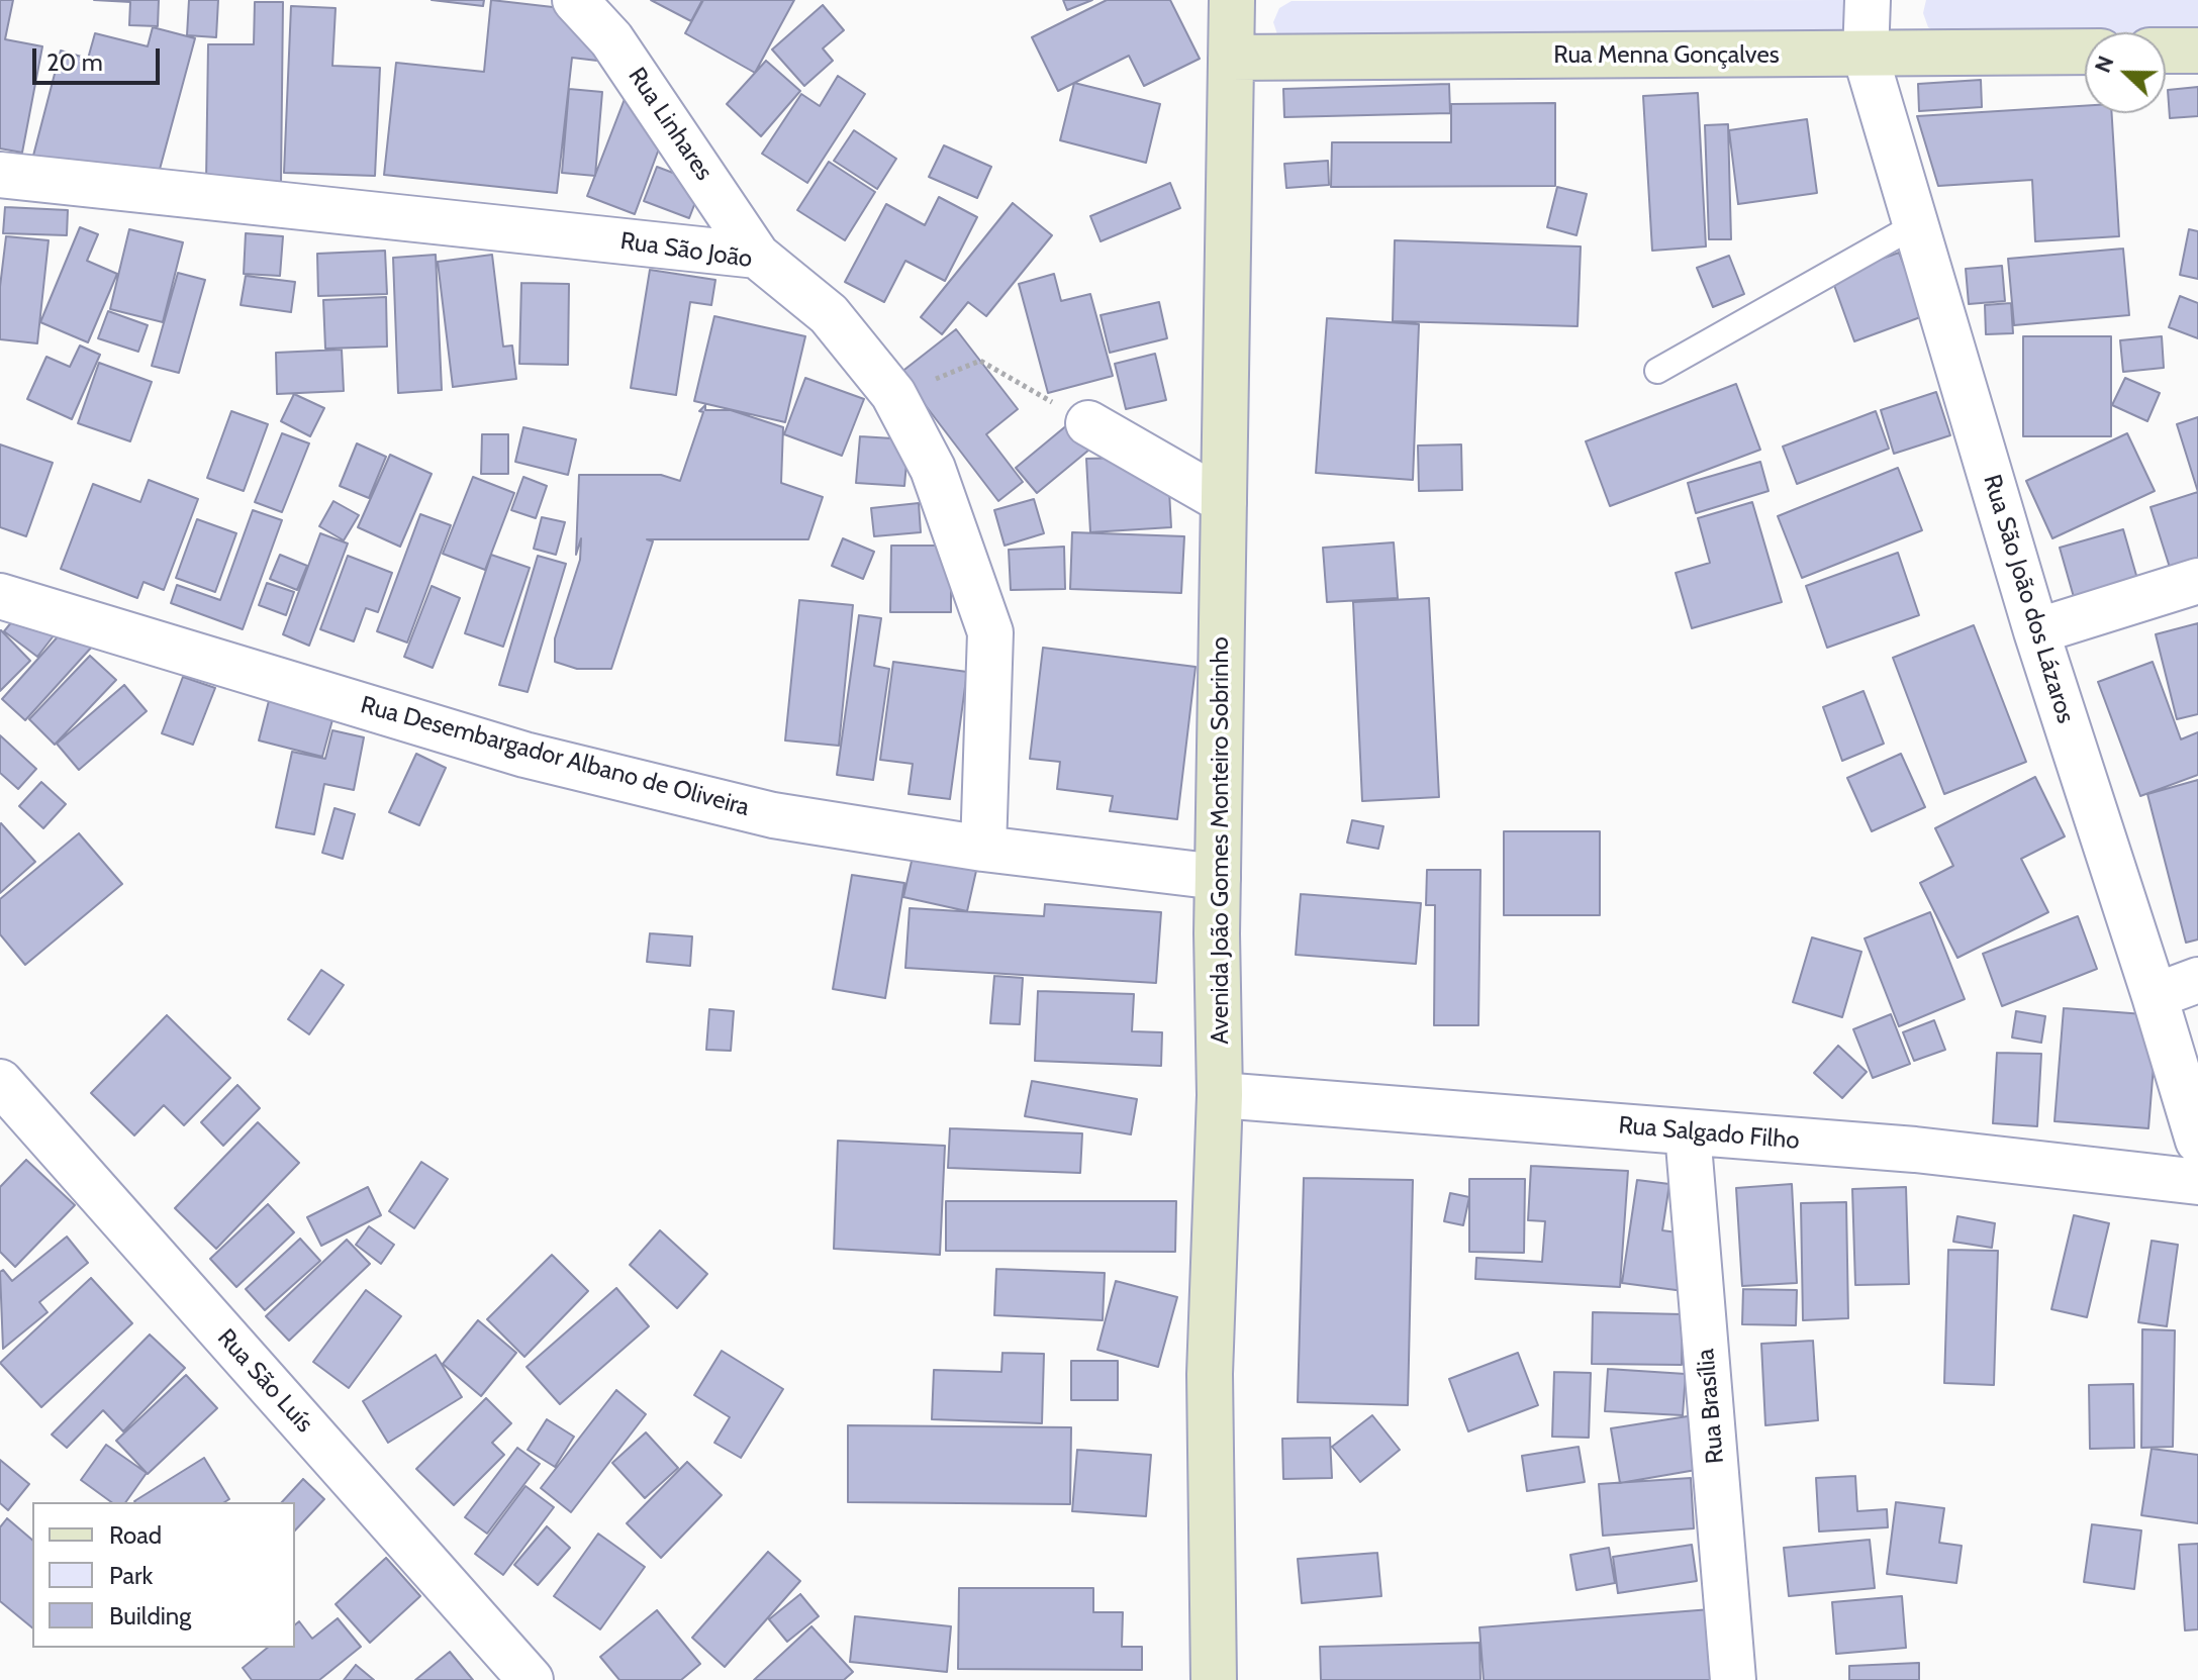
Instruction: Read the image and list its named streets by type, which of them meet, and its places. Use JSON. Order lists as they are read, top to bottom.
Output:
{
  "streets": {
    "main road": ["Rua Menna Gonçalves", "Avenida João Gomes Monteiro Sobrinho"],
    "street": [
      "Rua Linhares",
      "Rua São João",
      "Rua São João dos Lázaros",
      "Rua Desembargador Albano de Oliveira",
      "Rua Salgado Filho",
      "Rua São Luís",
      "Rua Brasília"
    ]
  },
  "crossings": [
    ["Rua Menna Gonçalves", "Rua São João dos Lázaros"],
    ["Rua Menna Gonçalves", "Avenida João Gomes Monteiro Sobrinho"],
    ["Rua Linhares", "Rua São João"],
    ["Rua São João", "Rua Desembargador Albano de Oliveira"],
    ["Rua Desembargador Albano de Oliveira", "Avenida João Gomes Monteiro Sobrinho"],
    ["Avenida João Gomes Monteiro Sobrinho", "Rua Salgado Filho"],
    ["Rua Salgado Filho", "Rua Brasília"]
  ],
  "legend": ["Road", "Park", "Building"],
  "scale_bar": "20 m",
  "north": "left"
}
